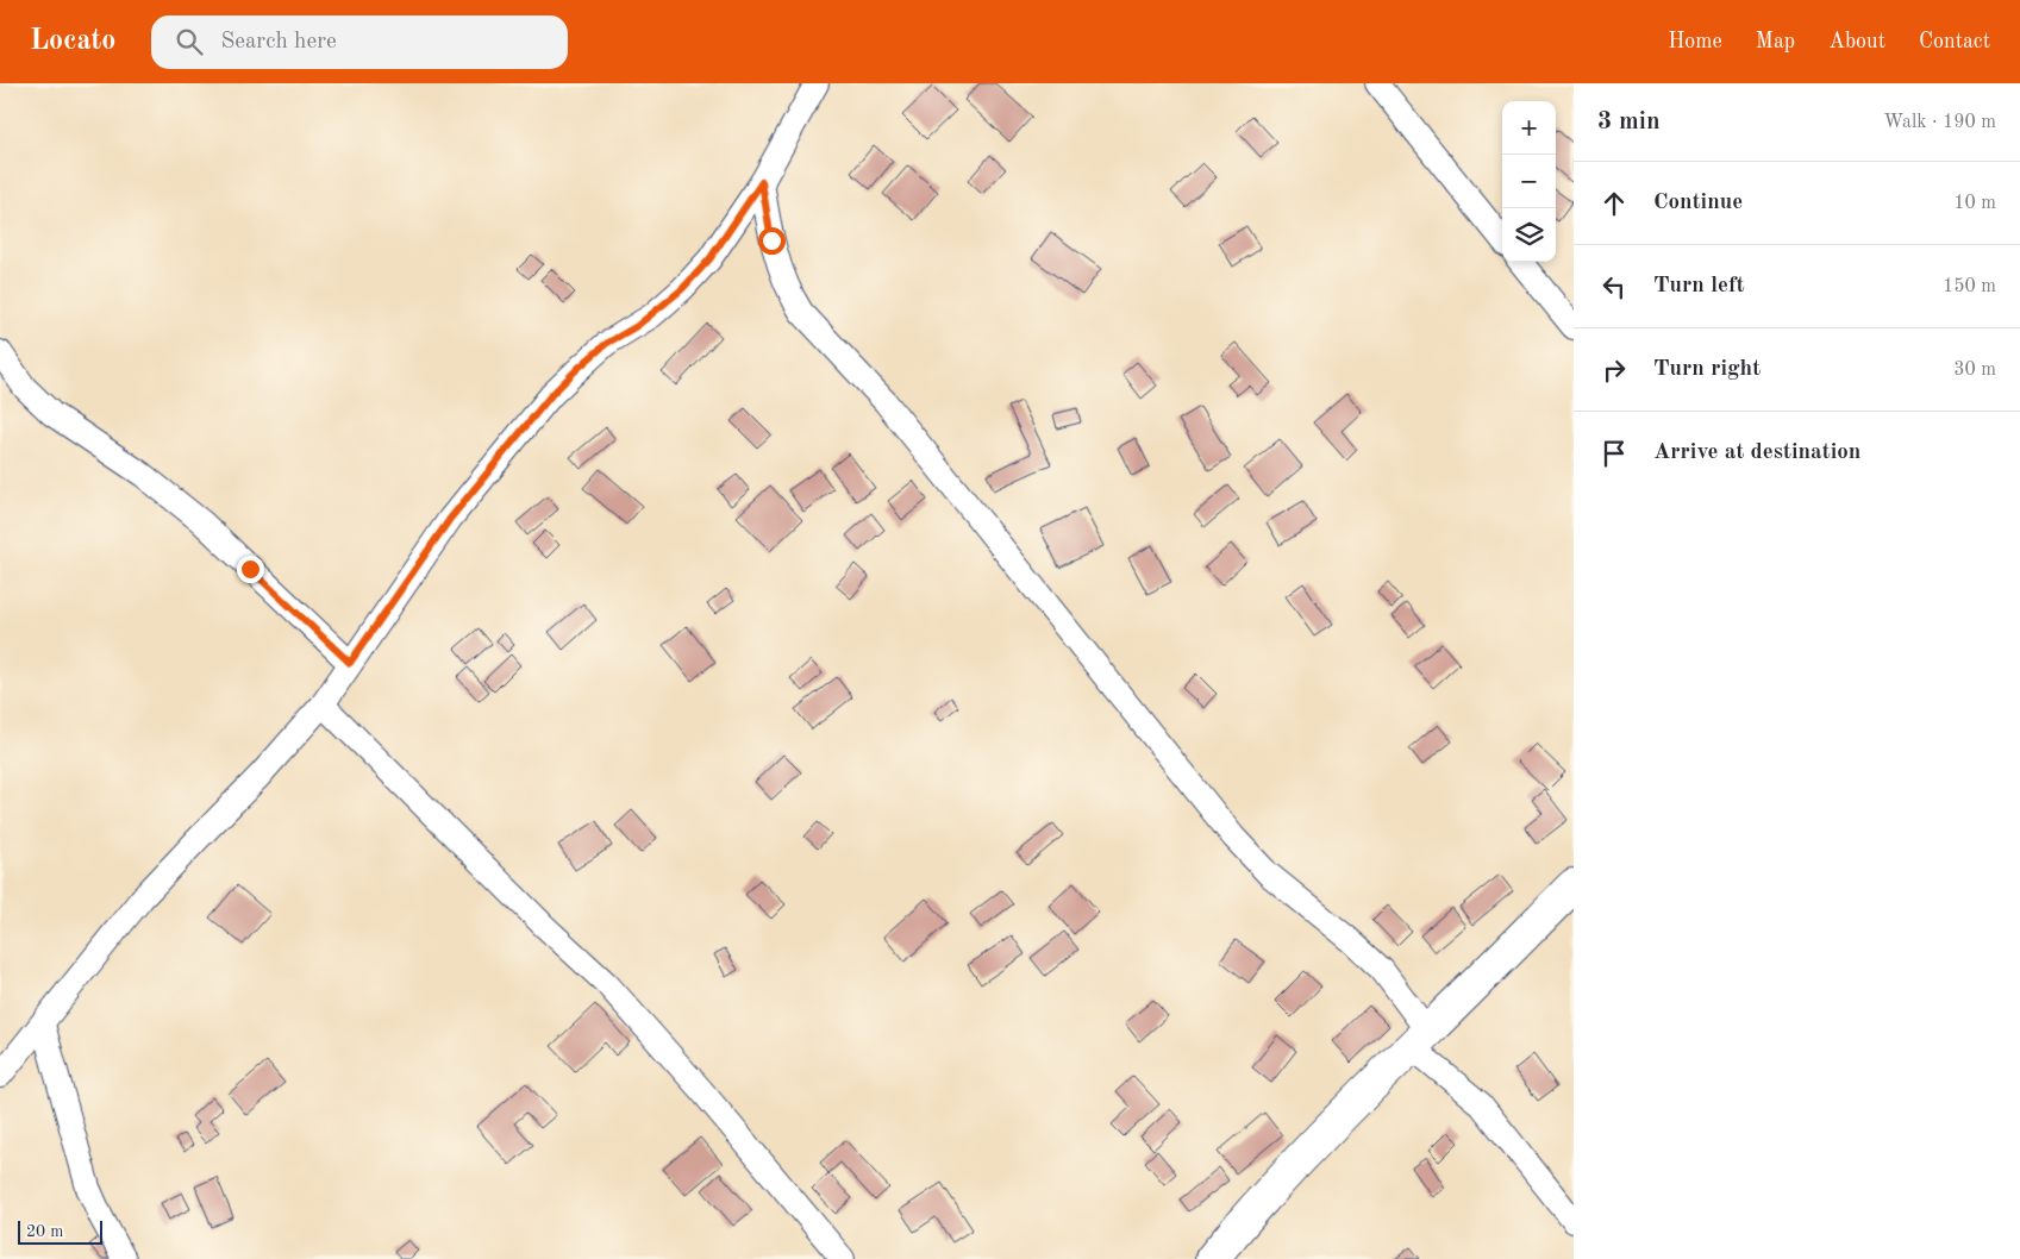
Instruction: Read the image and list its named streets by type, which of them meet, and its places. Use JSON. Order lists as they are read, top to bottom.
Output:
{
  "scale_bar": "20 m",
  "page": {
    "header": "Locato",
    "search": "Search here",
    "nav": [
      "Home",
      "Map",
      "About",
      "Contact"
    ],
    "heading": ["3 min", "Walk · 190 m"],
    "map_buttons": ["+", "−"],
    "list": [
      ["Continue", "10 m"],
      ["Turn left", "150 m"],
      ["Turn right", "30 m"],
      "Arrive at destination"
    ],
    "scale": "20 m"
  }
}
